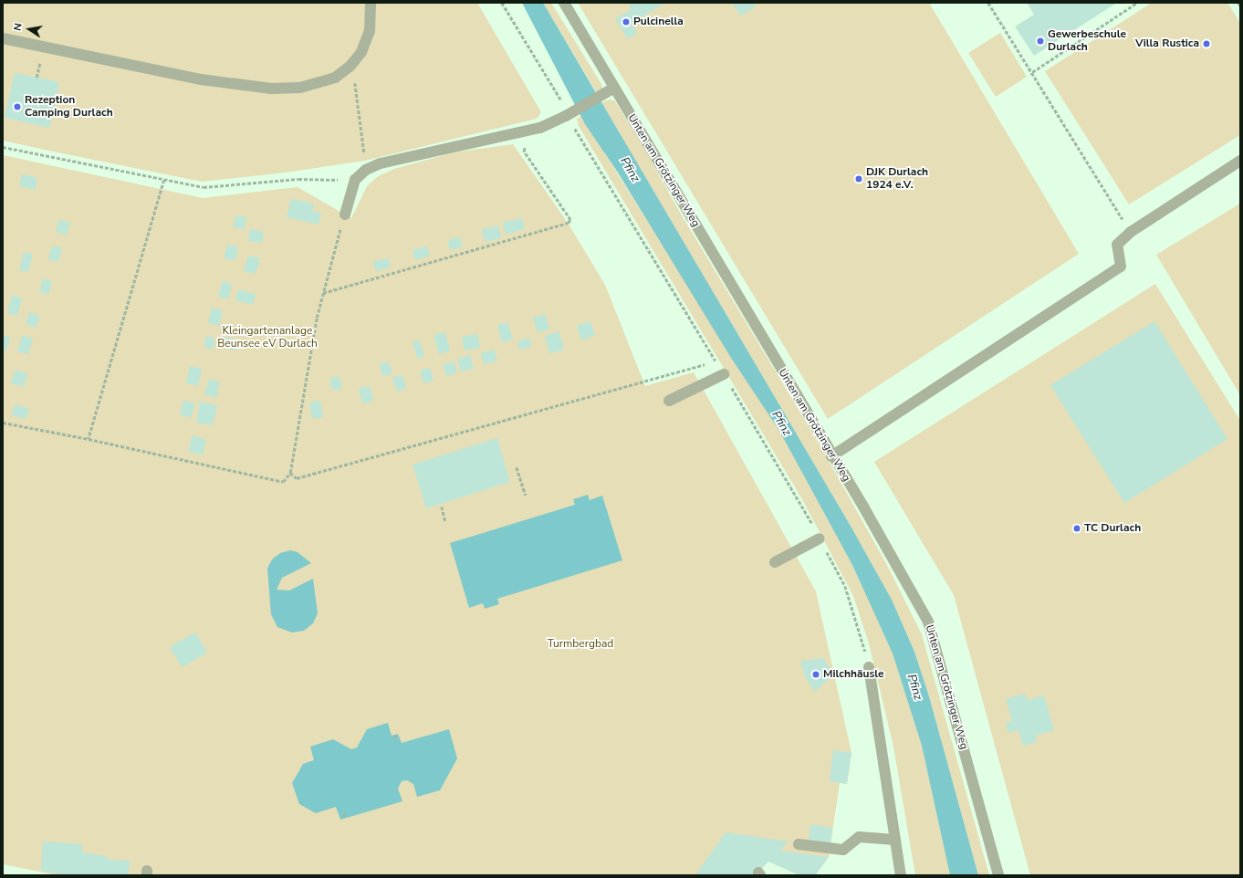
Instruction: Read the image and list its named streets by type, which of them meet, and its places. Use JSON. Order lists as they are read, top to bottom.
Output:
{
  "streets": {
    "lane": ["Unten am Grötzinger Weg"]
  },
  "water": ["Pfinz"],
  "parks": ["Kleingartenanlage Beunsee eV Durlach", "Turmbergbad"],
  "places": [
    "Pulcinella",
    "Gewerbeschule Durlach",
    "Villa Rustica",
    "Rezeption Camping Durlach",
    "DJK Durlach 1924 e.V.",
    "TC Durlach",
    "Milchhäusle"
  ],
  "north": "left"
}
